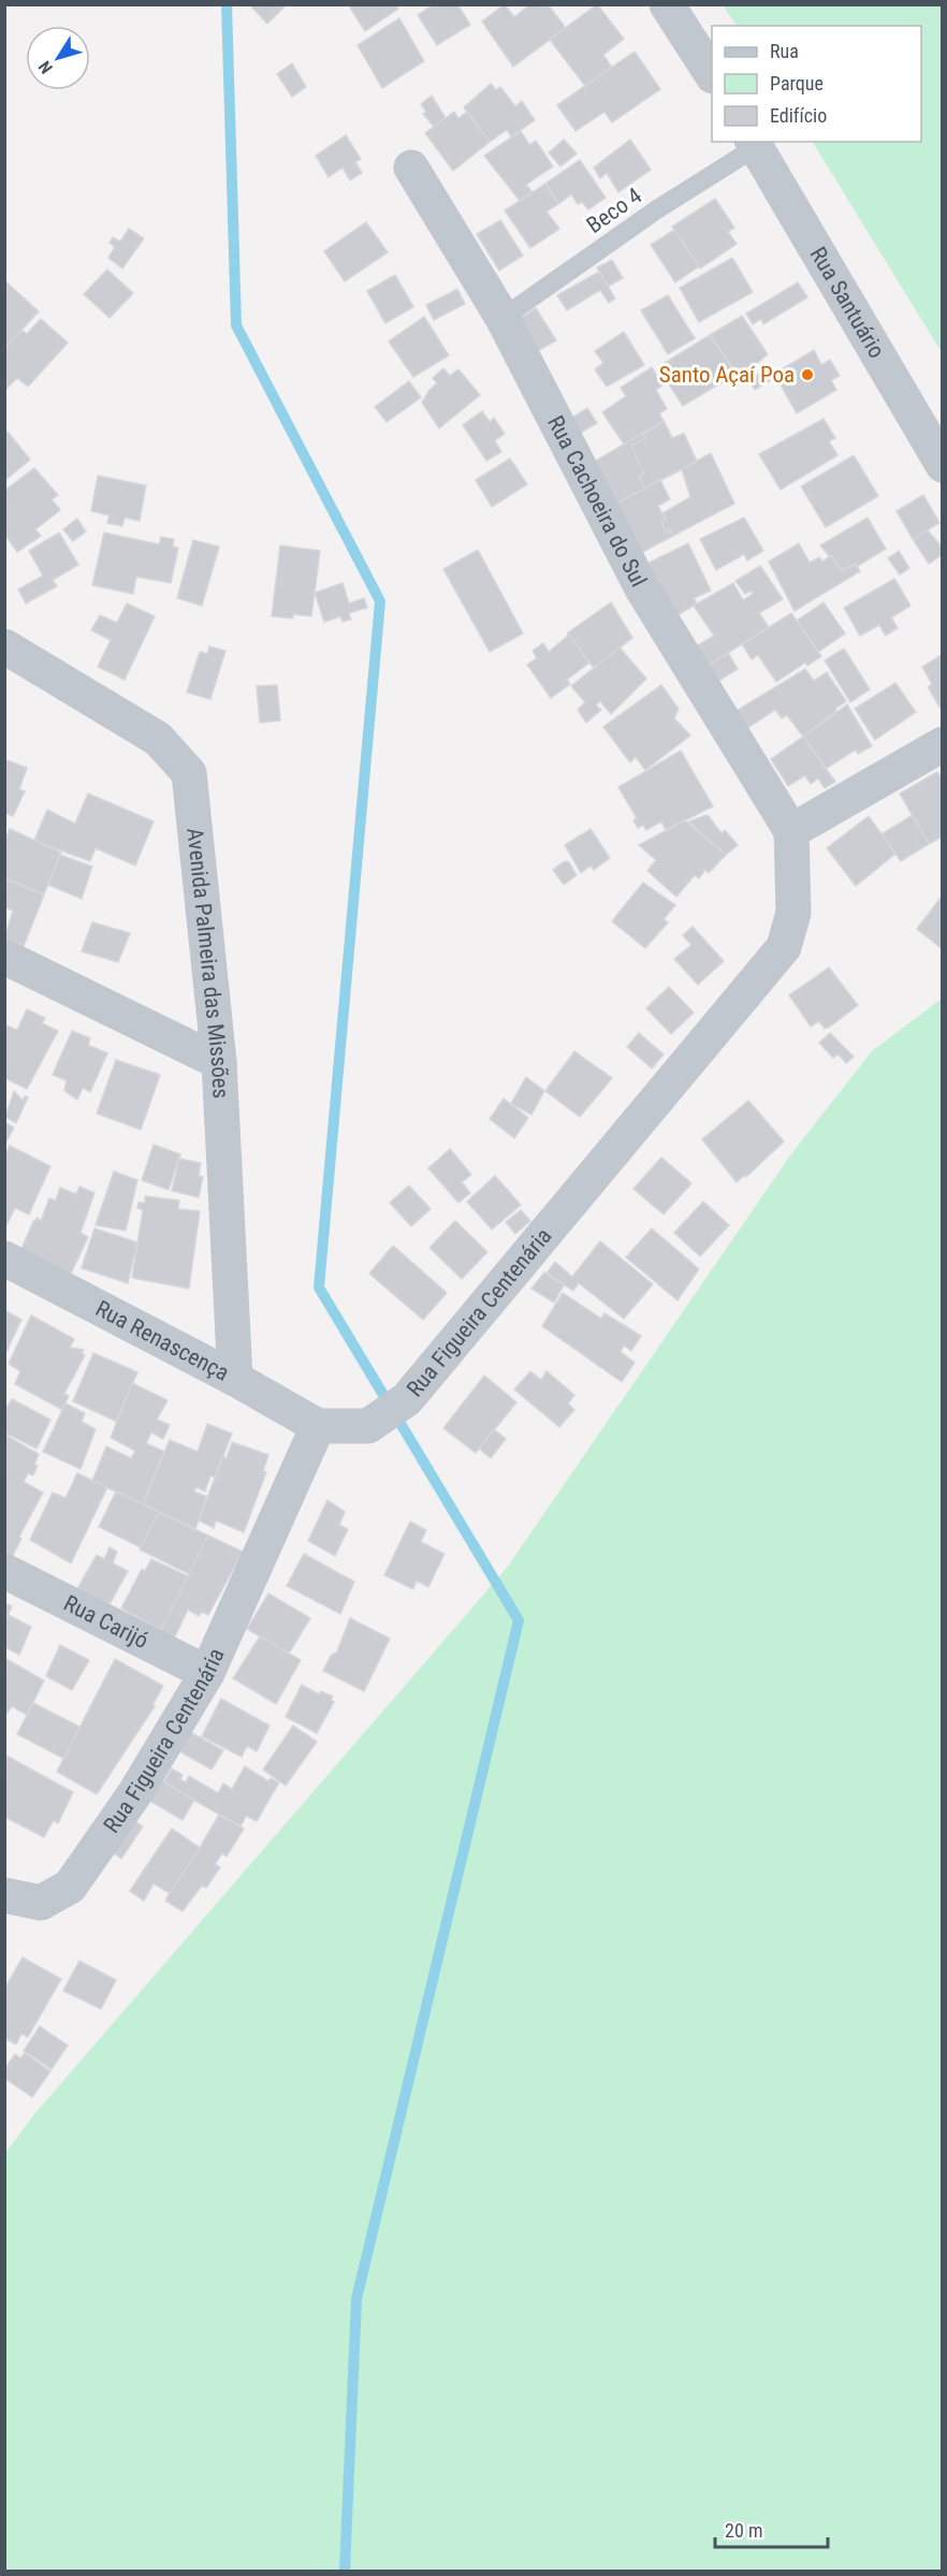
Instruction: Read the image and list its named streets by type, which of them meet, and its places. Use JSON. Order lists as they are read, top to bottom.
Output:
{
  "streets": {
    "street": [
      "Rua Santuário",
      "Rua Cachoeira do Sul",
      "Avenida Palmeira das Missões",
      "Rua Figueira Centenária",
      "Rua Renascença",
      "Rua Carijó"
    ],
    "lane": ["Beco 4"]
  },
  "crossings": [
    ["Beco 4", "Rua Santuário"],
    ["Beco 4", "Rua Cachoeira do Sul"],
    ["Rua Cachoeira do Sul", "Rua Figueira Centenária"],
    ["Avenida Palmeira das Missões", "Rua Renascença"],
    ["Rua Figueira Centenária", "Rua Renascença"],
    ["Rua Figueira Centenária", "Rua Carijó"]
  ],
  "places": ["Santo Açaí Poa"],
  "legend": ["Rua", "Parque", "Edifício"],
  "scale_bar": "20 m",
  "north": "bottom left"
}
